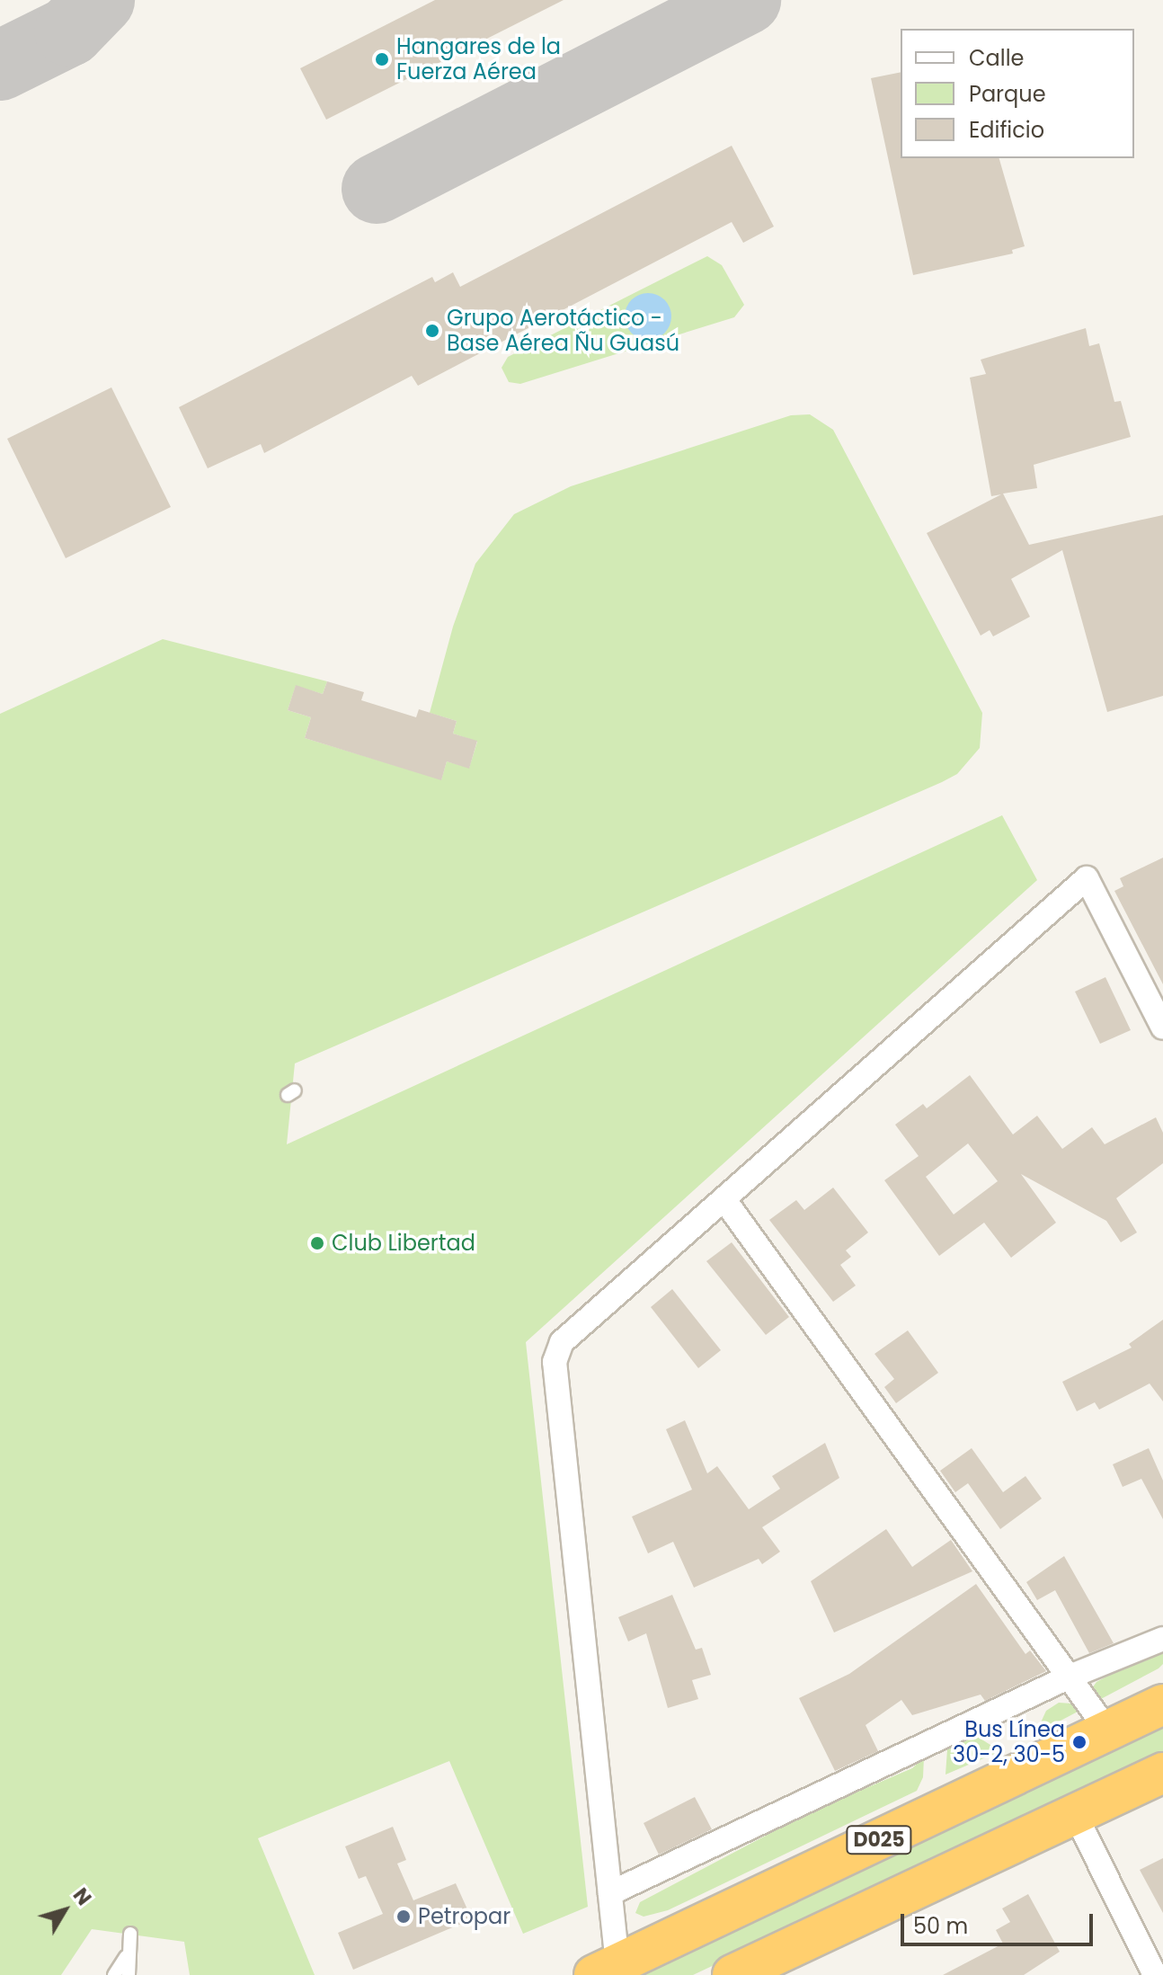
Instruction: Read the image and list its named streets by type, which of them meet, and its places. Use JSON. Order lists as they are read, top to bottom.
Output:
{
  "streets": {
    "highway": ["D025"]
  },
  "places": [
    "Hangares de la Fuerza Aérea",
    "Grupo Aerotáctico - Base Aérea Ñu Guasú",
    "Club Libertad",
    "Bus Línea 30-2, 30-5",
    "Petropar"
  ],
  "legend": ["Calle", "Parque", "Edificio"],
  "scale_bar": "50 m",
  "north": "top right"
}
